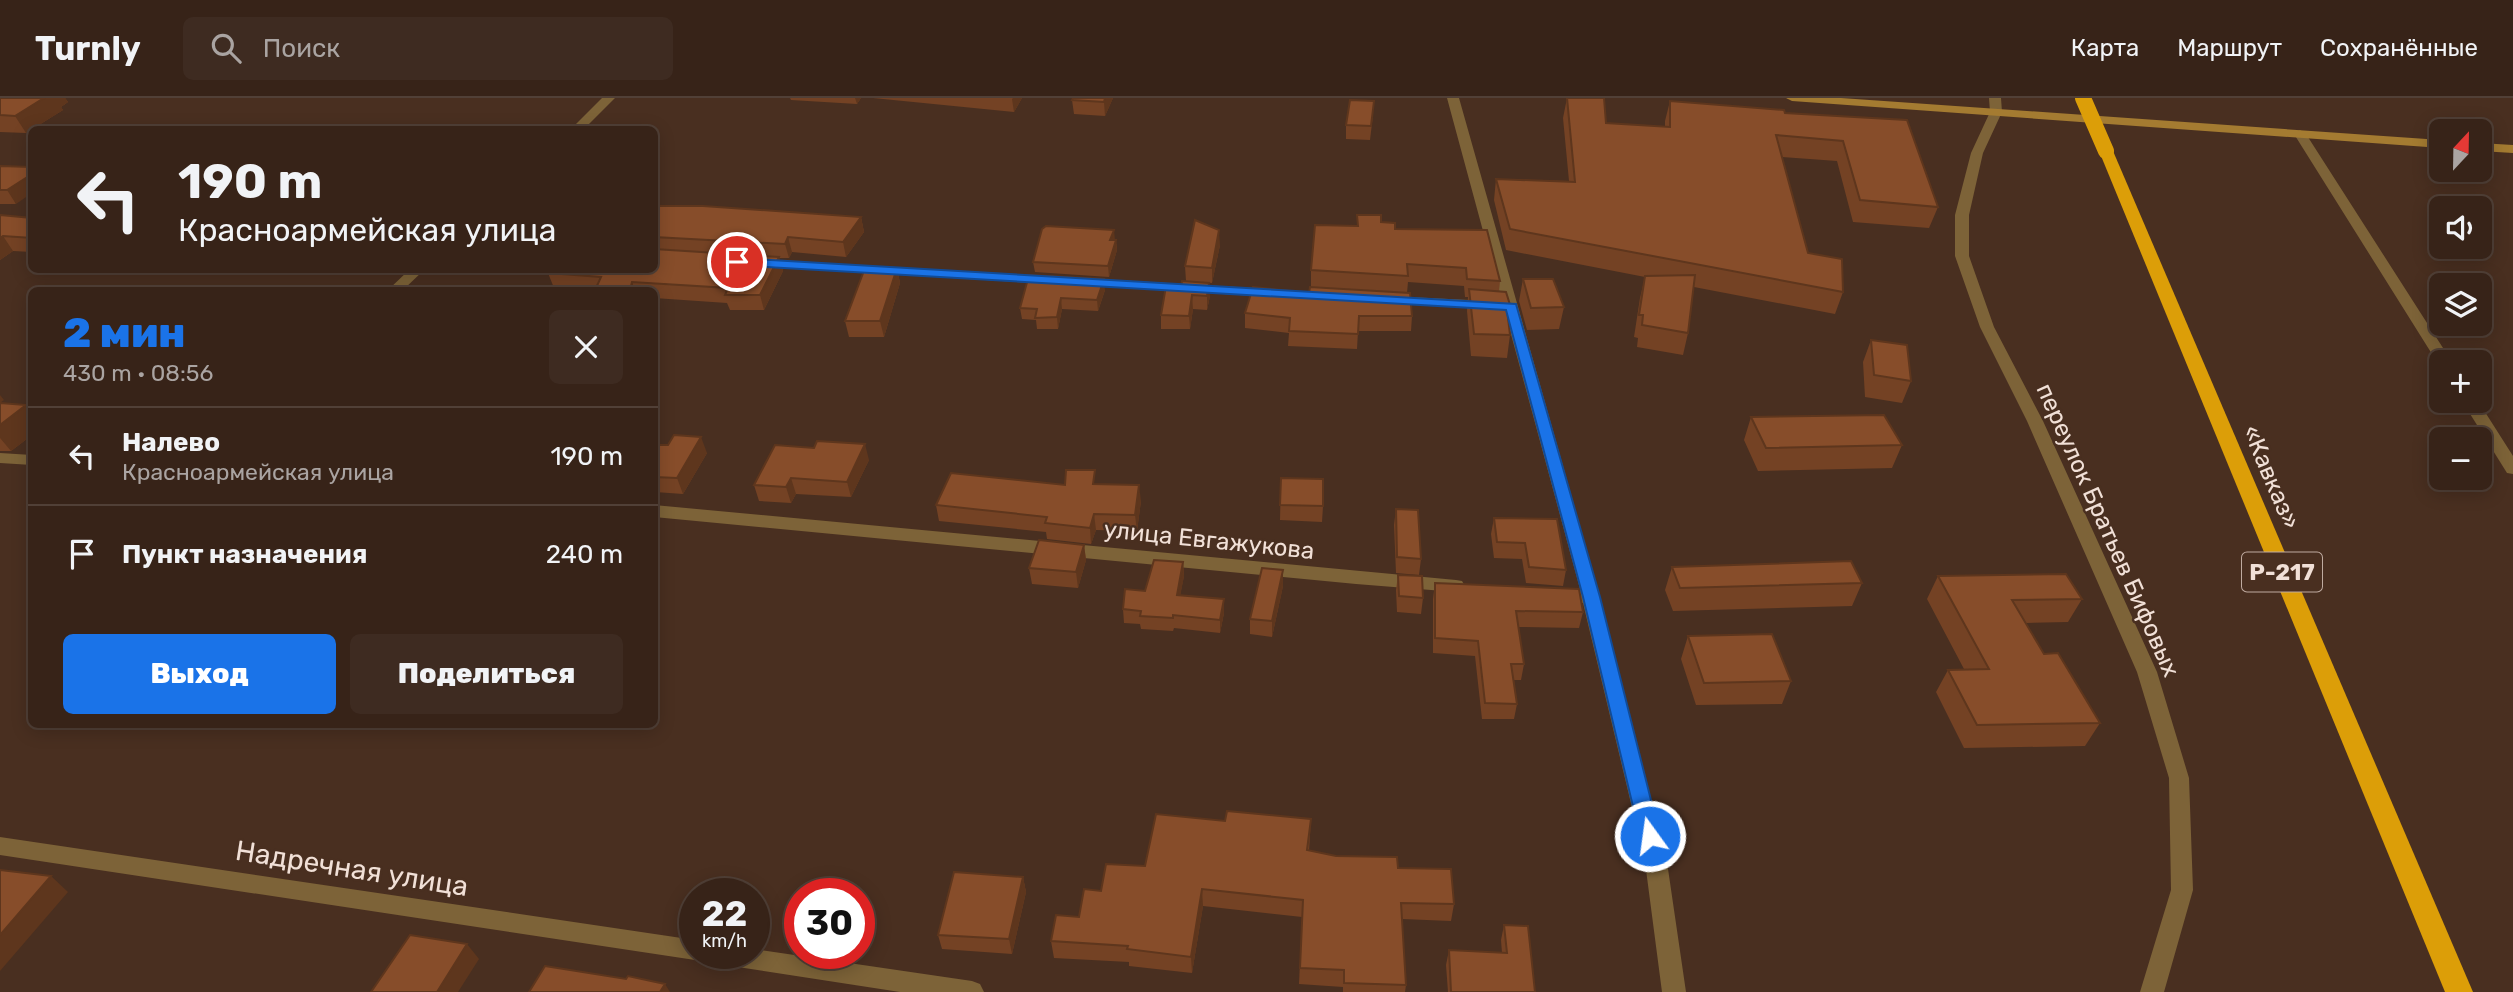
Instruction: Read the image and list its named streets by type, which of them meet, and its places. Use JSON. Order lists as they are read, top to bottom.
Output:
{
  "streets": {
    "highway": ["«Кавказ»", "Р-217"],
    "street": ["переулок Братьев Бифовых", "улица Евгажукова", "Надречная улица"]
  },
  "north": "top",
  "page": {
    "header": "Turnly",
    "search": "Поиск",
    "nav": ["Карта", "Маршрут", "Сохранённые"],
    "map_buttons": ["+", "−"],
    "turn": ["190 m", "Красноармейская улица"],
    "heading": ["2 мин", "430 m · 08:56"],
    "list": [
      {
        "name": "Налево",
        "note": "Красноармейская улица",
        "value": "190 m"
      },
      {
        "name": "Пункт назначения",
        "value": "240 m"
      }
    ],
    "buttons": ["Выход", "Поделиться"],
    "speed": "22 km/h",
    "limit": "30"
  }
}
